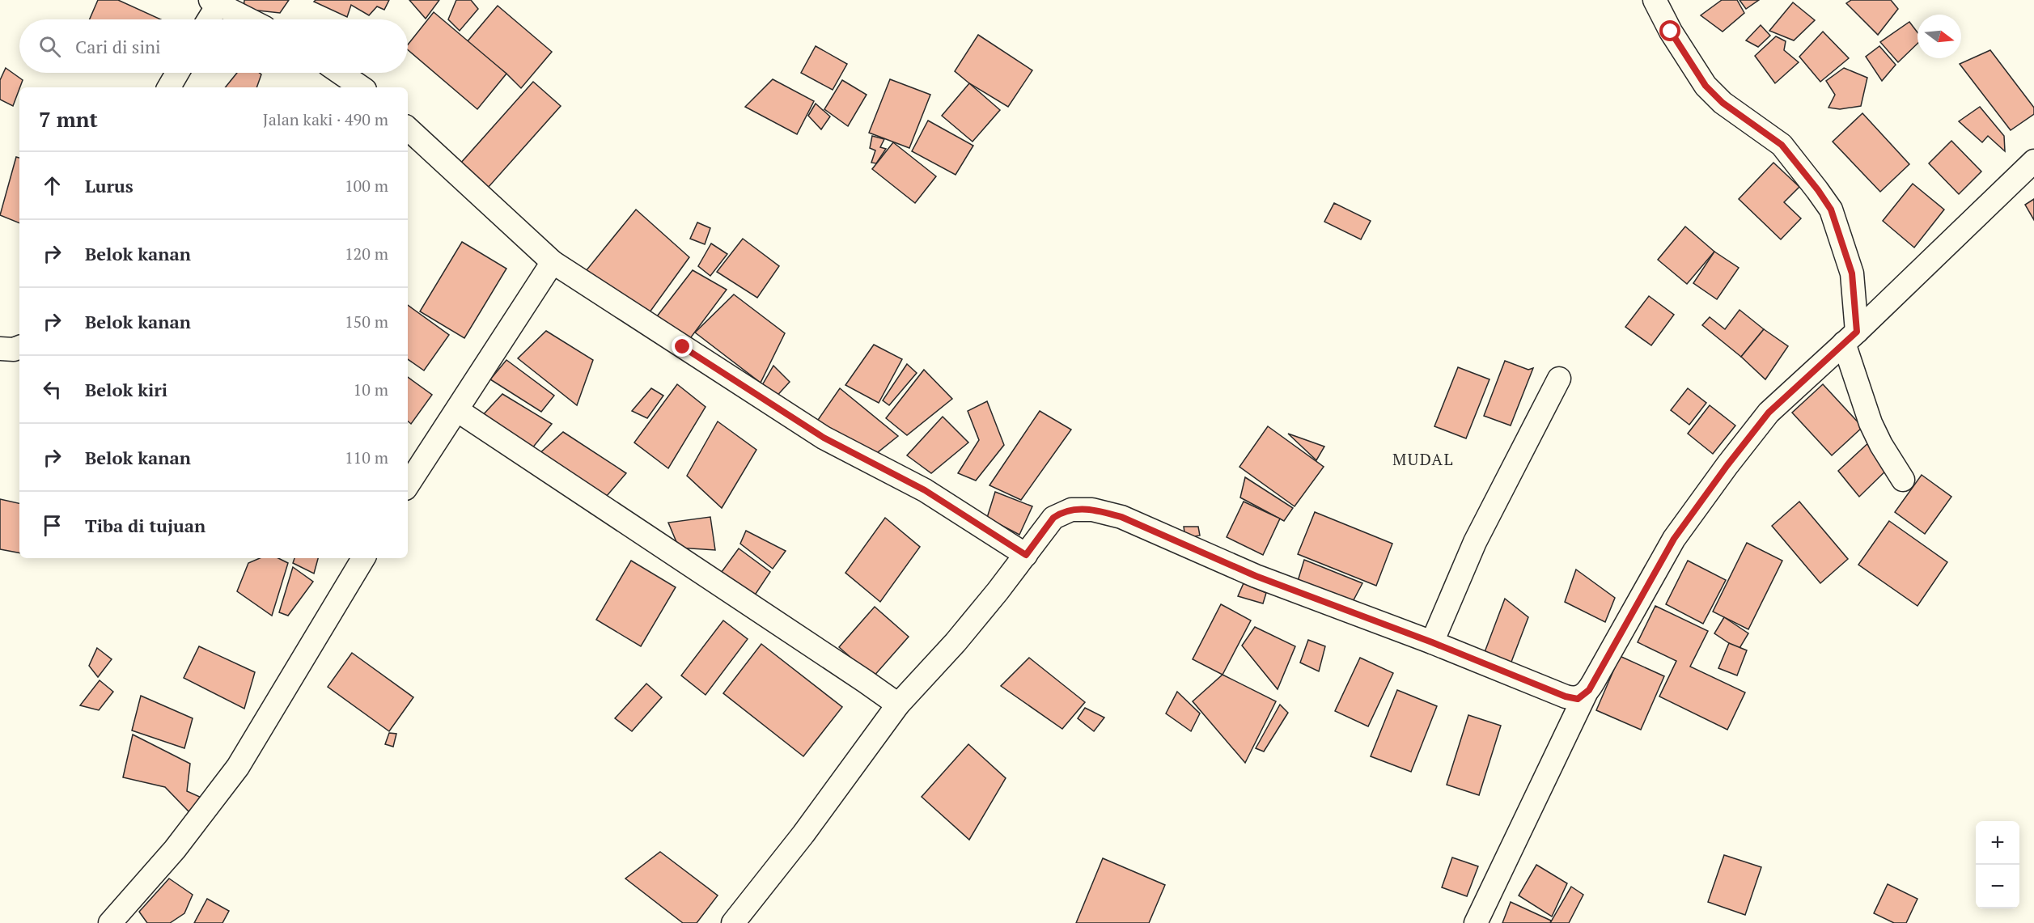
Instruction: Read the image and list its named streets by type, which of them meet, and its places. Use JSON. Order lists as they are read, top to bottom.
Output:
{
  "districts": ["MUDAL"],
  "north": "right",
  "page": {
    "search": "Cari di sini",
    "heading": ["7 mnt", "Jalan kaki · 490 m"],
    "list": [
      ["Lurus", "100 m"],
      ["Belok kanan", "120 m"],
      ["Belok kanan", "150 m"],
      ["Belok kiri", "10 m"],
      ["Belok kanan", "110 m"],
      "Tiba di tujuan"
    ],
    "map_buttons": ["+", "−"]
  }
}
